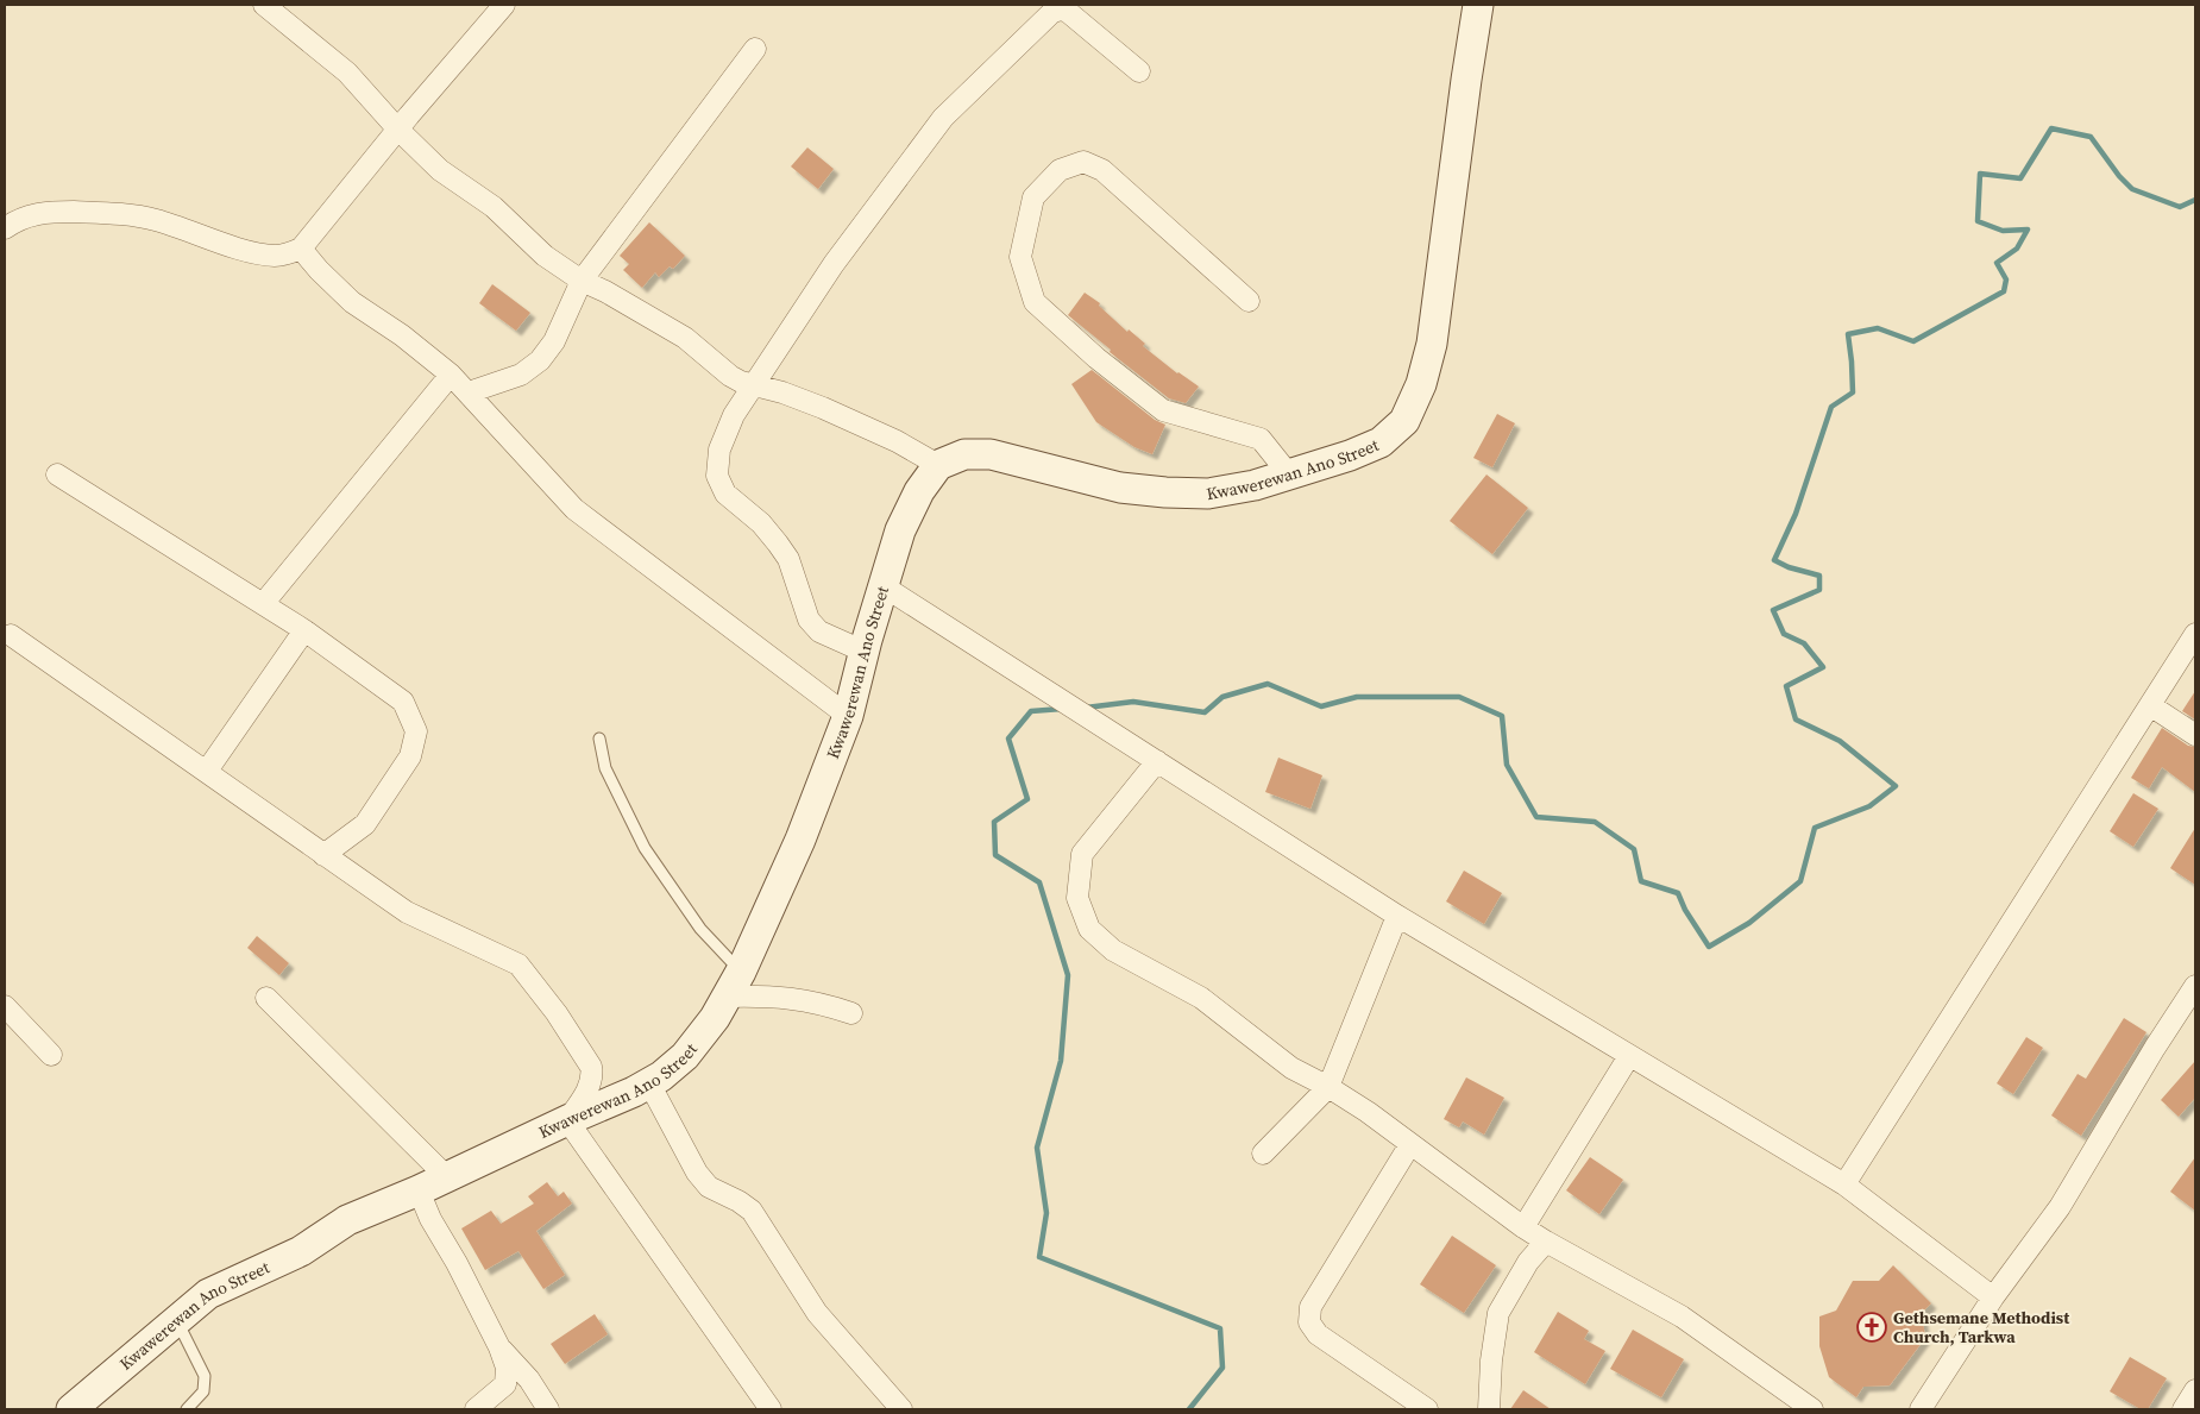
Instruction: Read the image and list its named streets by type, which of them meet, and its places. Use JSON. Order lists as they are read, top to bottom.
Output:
{
  "streets": {
    "street": ["Kwawerewan Ano Street"]
  },
  "places": {
    "church": ["Gethsemane Methodist Church, Tarkwa"]
  }
}
